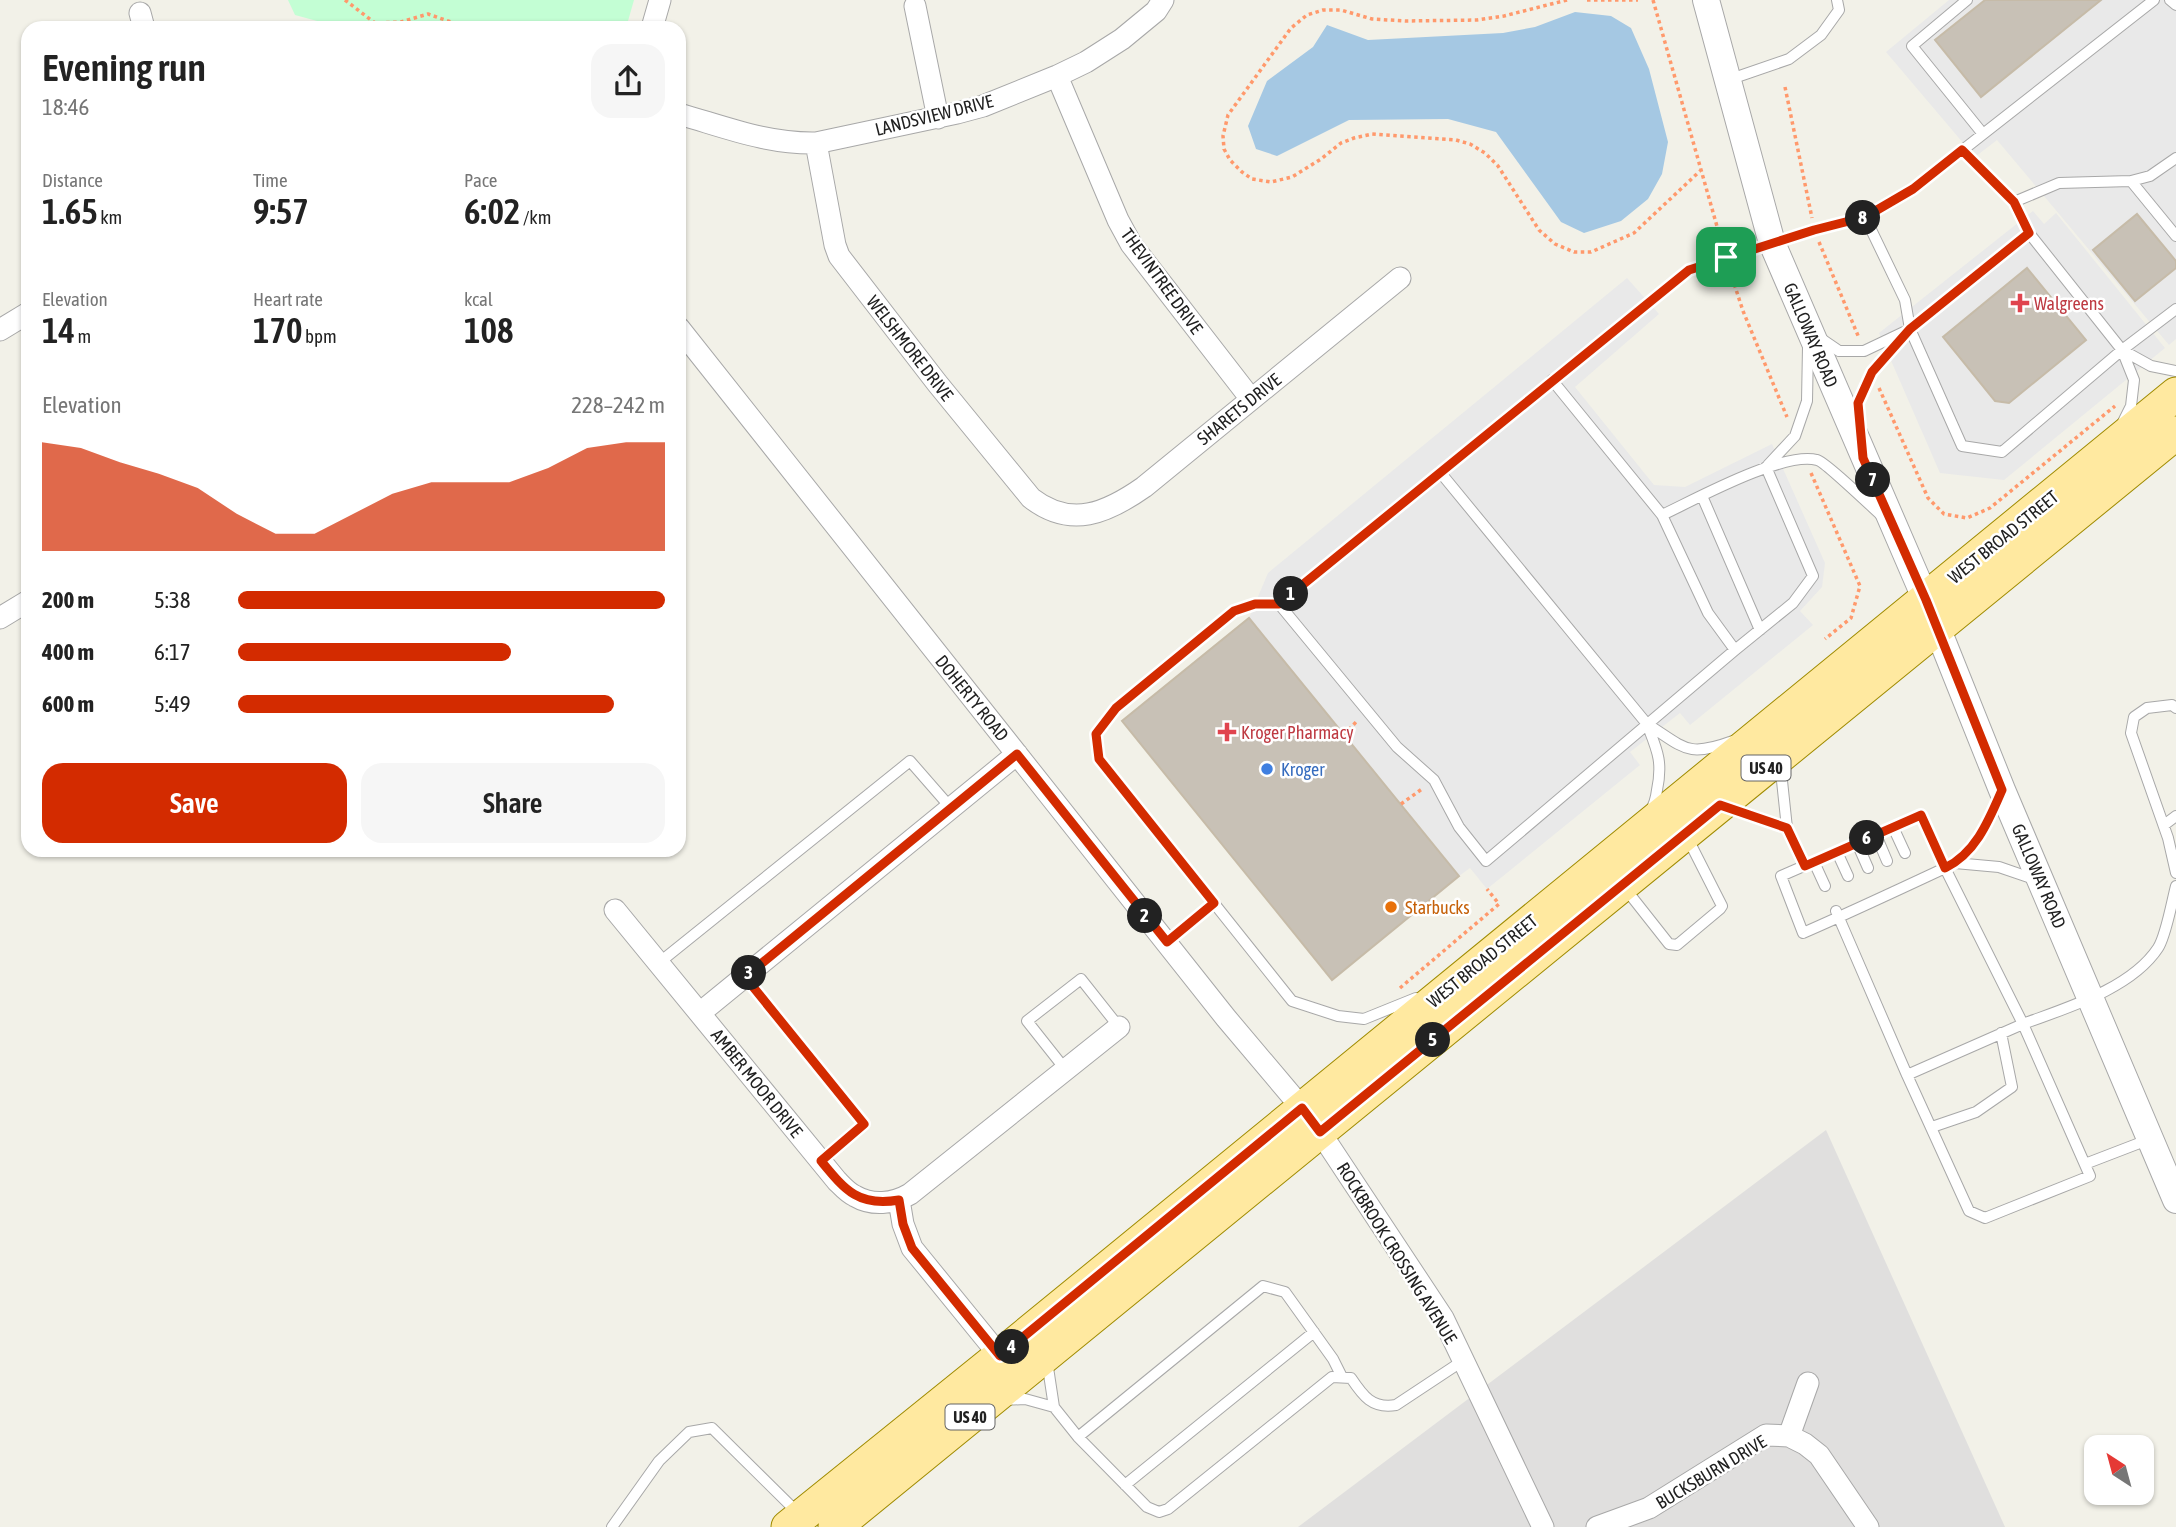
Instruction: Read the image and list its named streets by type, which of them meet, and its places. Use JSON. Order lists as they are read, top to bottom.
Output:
{
  "streets": {
    "main road": ["WEST BROAD STREET", "US 40"],
    "street": [
      "LANDSVIEW DRIVE",
      "THEVINTREE DRIVE",
      "GALLOWAY ROAD",
      "WELSHMORE DRIVE",
      "SHARETS DRIVE",
      "DOHERTY ROAD",
      "AMBER MOOR DRIVE",
      "ROCKBROOK CROSSING AVENUE",
      "BUCKSBURN DRIVE"
    ]
  },
  "crossings": [
    ["LANDSVIEW DRIVE", "THEVINTREE DRIVE"],
    ["LANDSVIEW DRIVE", "WELSHMORE DRIVE"],
    ["THEVINTREE DRIVE", "SHARETS DRIVE"],
    ["GALLOWAY ROAD", "WEST BROAD STREET"],
    ["WELSHMORE DRIVE", "SHARETS DRIVE"],
    ["WEST BROAD STREET", "DOHERTY ROAD"],
    ["WEST BROAD STREET", "ROCKBROOK CROSSING AVENUE"],
    ["DOHERTY ROAD", "ROCKBROOK CROSSING AVENUE"]
  ],
  "places": {
    "health": ["Walgreens", "Kroger Pharmacy"],
    "other": ["Kroger", "Starbucks"]
  },
  "north": "top left",
  "page": {
    "heading": ["Evening run", "18:46"],
    "stats": [
      ["Distance", "1.65 km"],
      ["Time", "9:57"],
      ["Pace", "6:02 /km"],
      ["Elevation", "14 m"],
      ["Heart rate", "170 bpm"],
      ["kcal", "108"]
    ],
    "pins": [
      "8",
      "7",
      "1",
      "6",
      "2",
      "3",
      "5",
      "4"
    ],
    "chart": ["Elevation", "228–242 m"],
    "list": [
      {
        "name": "200 m",
        "note": "5:38"
      },
      {
        "name": "400 m",
        "note": "6:17"
      },
      {
        "name": "600 m",
        "note": "5:49"
      }
    ],
    "buttons": ["Save", "Share"]
  }
}
